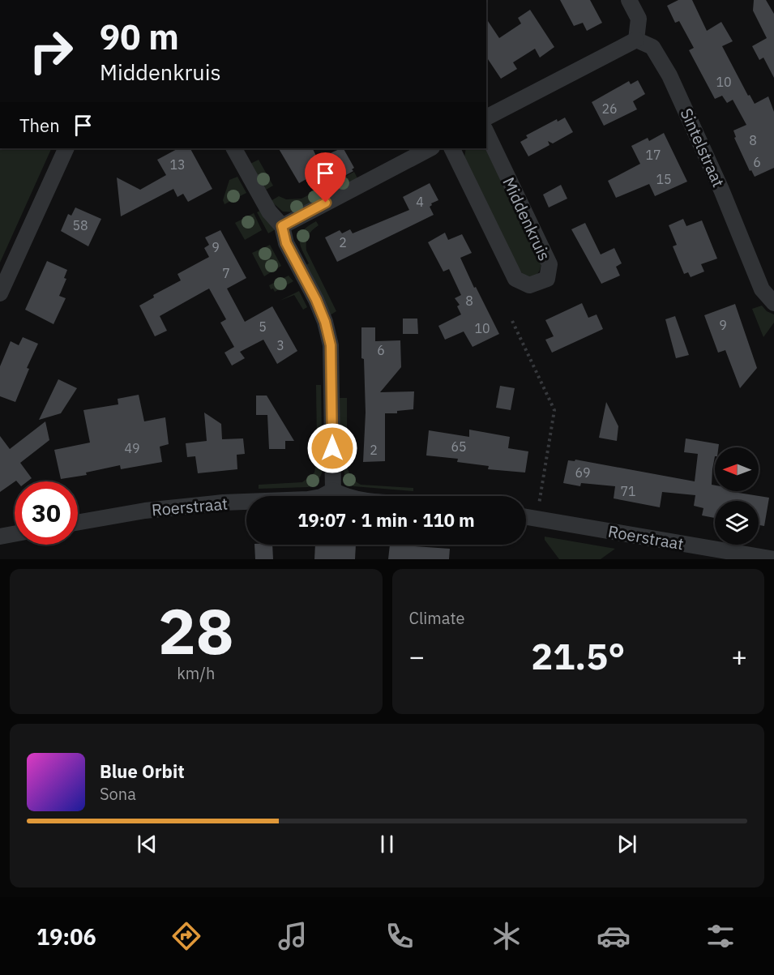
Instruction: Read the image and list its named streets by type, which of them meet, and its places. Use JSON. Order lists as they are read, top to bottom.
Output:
{
  "streets": {
    "street": ["Sintelstraat", "Middenkruis", "Roerstraat"]
  },
  "house_numbers": [
    "10",
    "26",
    "8",
    "17",
    "6",
    "13",
    "15",
    "4",
    "58",
    "2",
    "9",
    "7",
    "8",
    "9",
    "5",
    "10",
    "3",
    "6",
    "65",
    "49",
    "2",
    "69",
    "71"
  ],
  "north": "left",
  "page": {
    "turn": ["90 m", "Middenkruis"],
    "then": "Then",
    "limit": "30",
    "trip": "19:07 · 1 min · 110 m",
    "tile": [
      ["28", "km/h"],
      "Climate"
    ],
    "heat": ["−", "21.5°", "+"],
    "song": ["Blue Orbit", "Sona"],
    "tabs": "19:06"
  }
}
